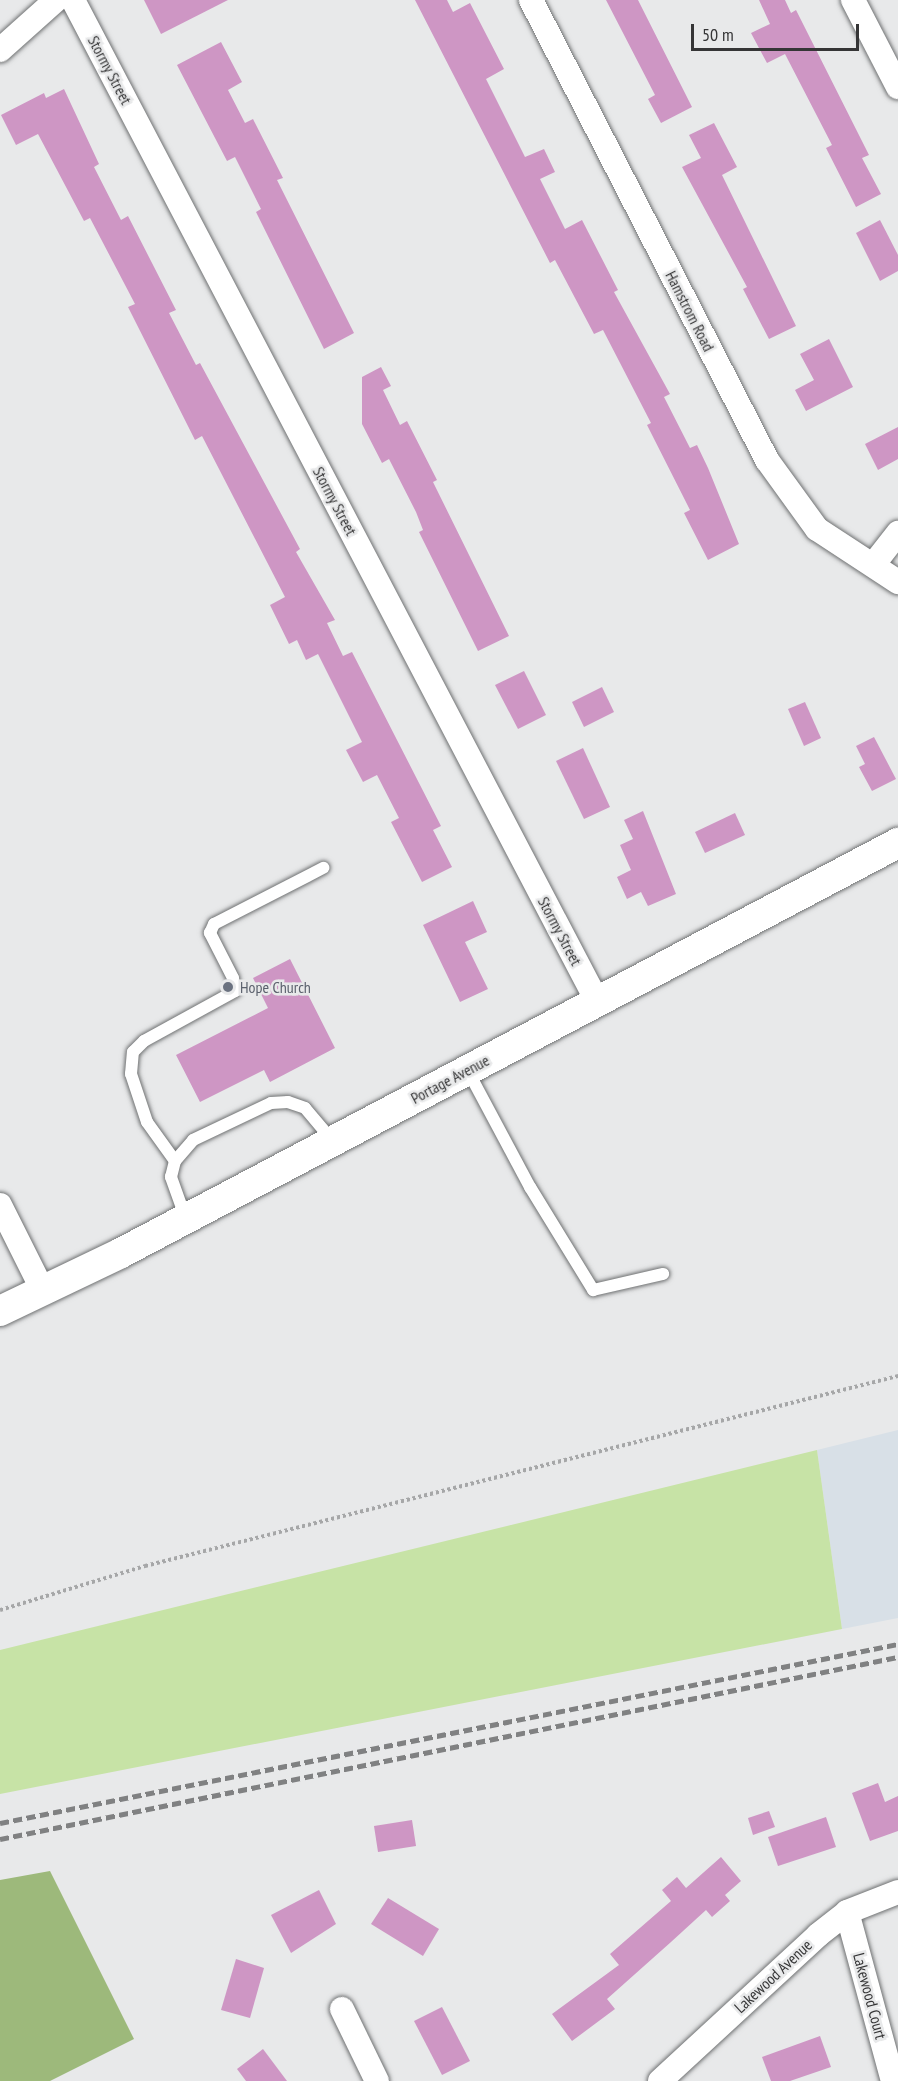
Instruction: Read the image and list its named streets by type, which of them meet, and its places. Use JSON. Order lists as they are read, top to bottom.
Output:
{
  "streets": {
    "street": [
      "Stormy Street",
      "Hamstrom Road",
      "Portage Avenue",
      "Lakewood Avenue",
      "Lakewood Court"
    ]
  },
  "crossings": [
    ["Stormy Street", "Portage Avenue"],
    ["Lakewood Avenue", "Lakewood Court"]
  ],
  "places": ["Hope Church"],
  "scale_bar": "50 m"
}
